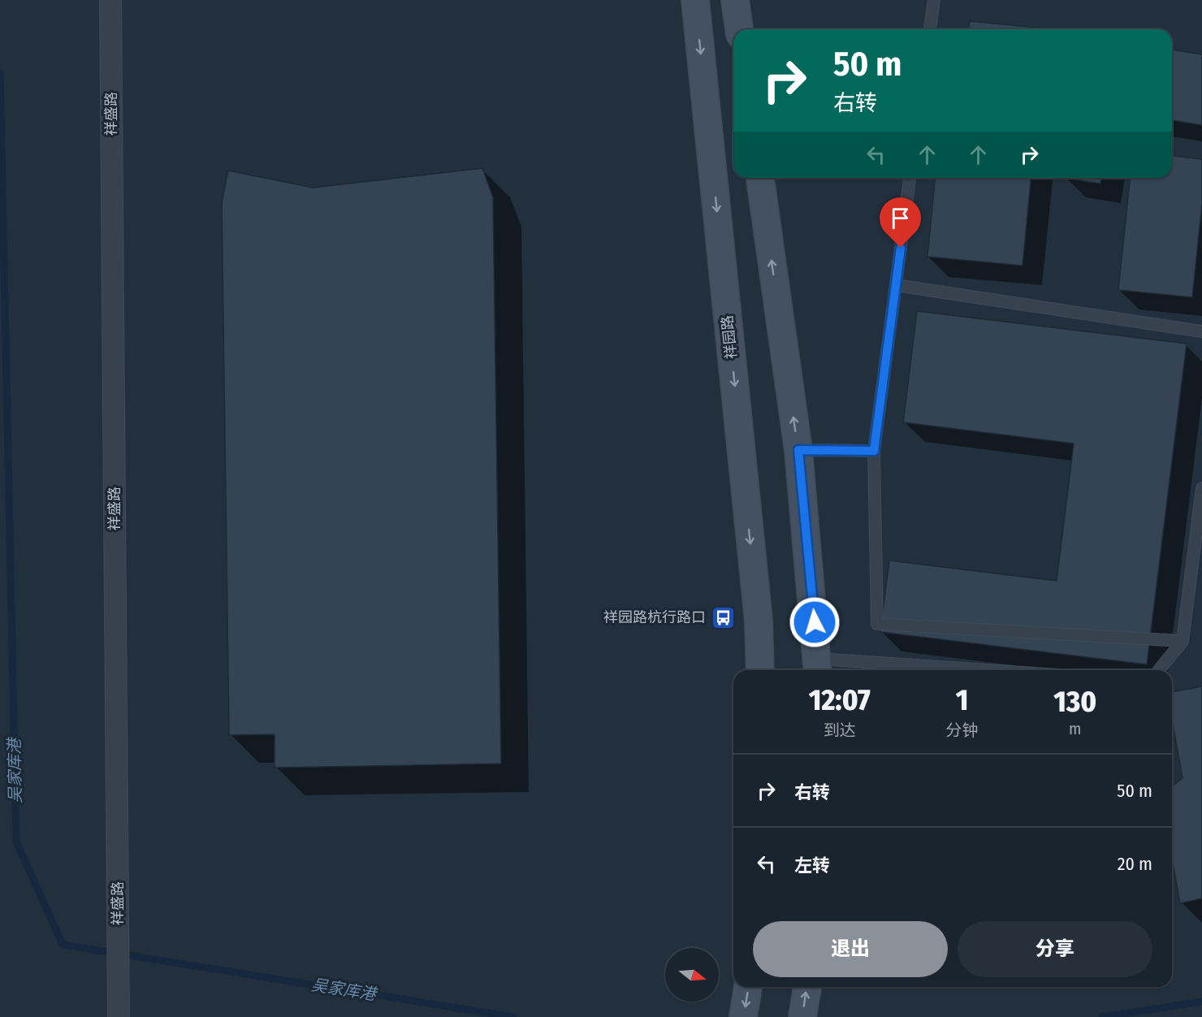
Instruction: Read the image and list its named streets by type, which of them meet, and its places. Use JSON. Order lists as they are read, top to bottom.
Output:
{
  "streets": {
    "main road": ["祥园路"],
    "street": ["祥盛路"]
  },
  "water": ["吴家库港"],
  "places": {
    "bus stop": ["祥园路杭行路口"]
  },
  "north": "right",
  "page": {
    "turn": ["50 m", "右转"],
    "eta": [
      "12:07",
      "到达",
      "1",
      "分钟",
      "130",
      "m"
    ],
    "list": [
      {
        "name": "右转",
        "value": "50 m"
      },
      {
        "name": "左转",
        "value": "20 m"
      }
    ],
    "buttons": ["退出", "分享"]
  }
}
